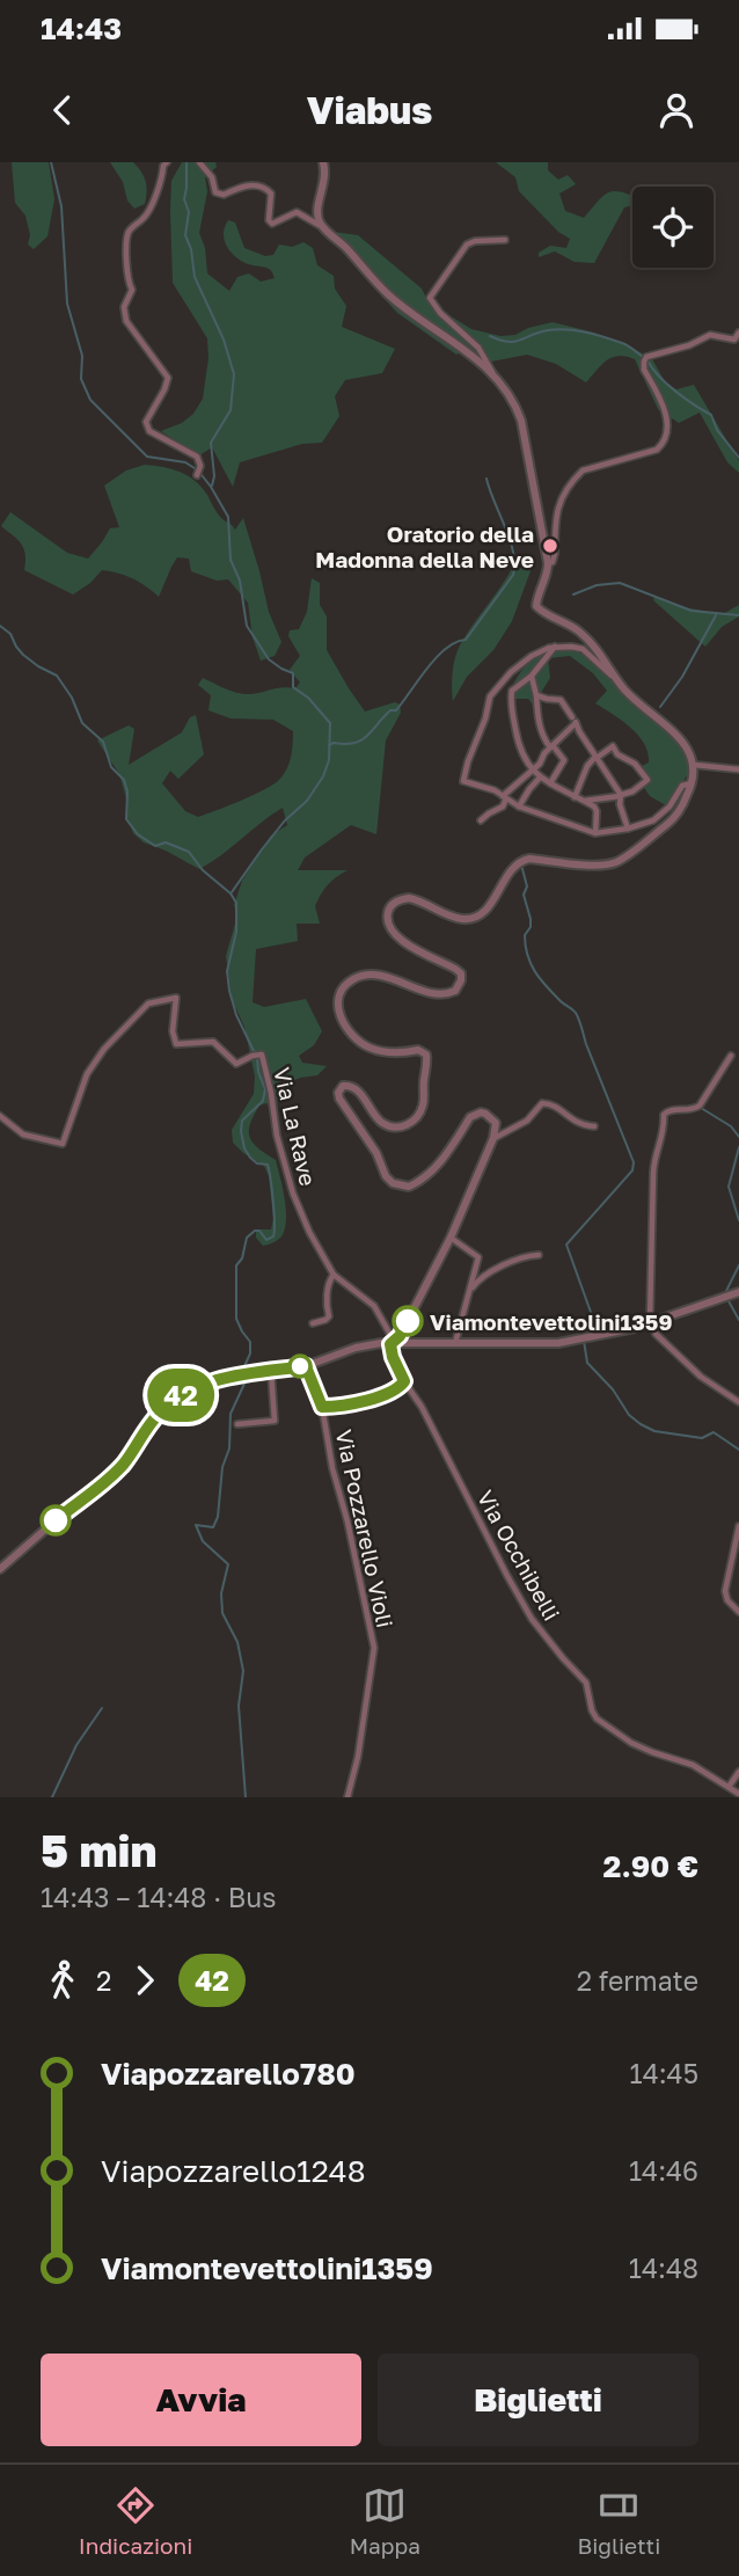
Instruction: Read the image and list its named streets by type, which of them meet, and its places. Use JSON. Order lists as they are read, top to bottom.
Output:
{
  "streets": {
    "street": ["Via La Rave", "Via Pozzarello Violi", "Via Occhibelli"]
  },
  "crossings": [
    ["Via La Rave", "Via Occhibelli"]
  ],
  "places": ["Oratorio della Madonna della Neve", "Viamontevettolini1359"],
  "lines": ["bus line 42"],
  "page": {
    "status": "14:43",
    "header": "Viabus",
    "on_map": "42",
    "heading": ["5 min", "14:43 – 14:48 · Bus", "2.90 €"],
    "legs": ["2", "42", "2 fermate"],
    "list": [
      {
        "name": "Viapozzarello780",
        "value": "14:45"
      },
      {
        "name": "Viapozzarello1248",
        "value": "14:46"
      },
      {
        "name": "Viamontevettolini1359",
        "value": "14:48"
      }
    ],
    "buttons": ["Avvia", "Biglietti"],
    "tabs": ["Indicazioni", "Mappa", "Biglietti"]
  }
}
